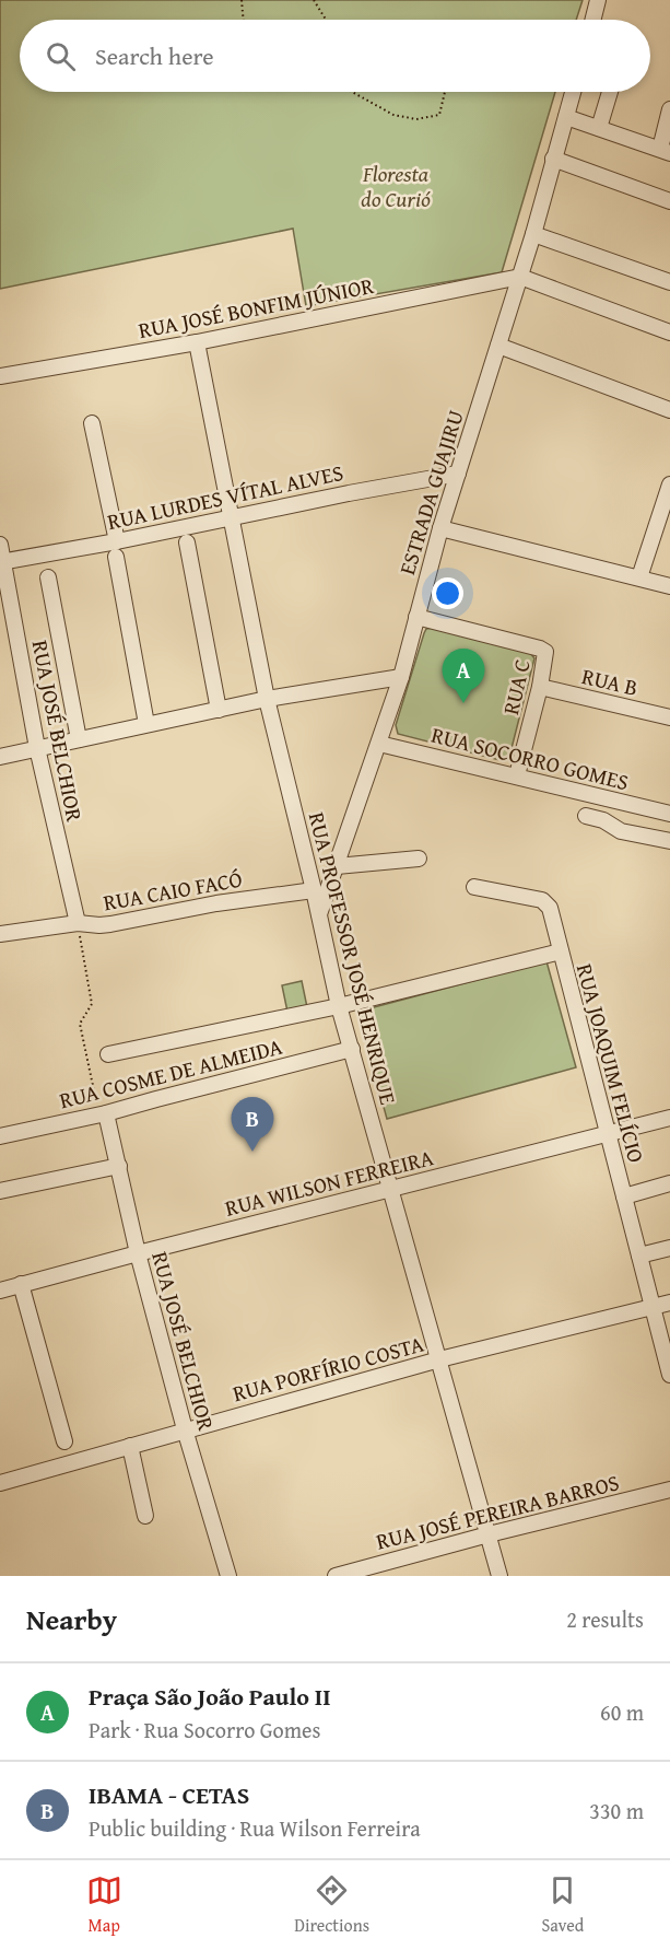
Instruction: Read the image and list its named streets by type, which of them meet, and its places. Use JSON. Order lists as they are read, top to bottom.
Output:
{
  "streets": {
    "street": [
      "RUA JOSÉ BONFIM JÚNIOR",
      "ESTRADA GUAJIRU",
      "RUA LURDES VÍTAL ALVES",
      "RUA B",
      "RUA C",
      "RUA JOSÉ BELCHIOR",
      "RUA SOCORRO GOMES",
      "RUA CAIO FACÓ",
      "RUA PROFESSOR JOSÉ HENRIQUE",
      "RUA JOAQUIM FELÍCIO",
      "RUA COSME DE ALMEIDA",
      "RUA WILSON FERREIRA",
      "RUA PORFÍRIO COSTA",
      "RUA JOSÉ PEREIRA BARROS"
    ]
  },
  "crossings": [
    ["RUA JOSÉ BONFIM JÚNIOR", "ESTRADA GUAJIRU"],
    ["RUA JOSÉ BONFIM JÚNIOR", "RUA PROFESSOR JOSÉ HENRIQUE"],
    ["ESTRADA GUAJIRU", "RUA LURDES VÍTAL ALVES"],
    ["ESTRADA GUAJIRU", "RUA C"],
    ["ESTRADA GUAJIRU", "RUA SOCORRO GOMES"],
    ["ESTRADA GUAJIRU", "RUA PROFESSOR JOSÉ HENRIQUE"],
    ["RUA LURDES VÍTAL ALVES", "RUA JOSÉ BELCHIOR"],
    ["RUA LURDES VÍTAL ALVES", "RUA PROFESSOR JOSÉ HENRIQUE"],
    ["RUA B", "RUA C"],
    ["RUA C", "RUA SOCORRO GOMES"],
    ["RUA JOSÉ BELCHIOR", "RUA CAIO FACÓ"],
    ["RUA JOSÉ BELCHIOR", "RUA COSME DE ALMEIDA"],
    ["RUA JOSÉ BELCHIOR", "RUA WILSON FERREIRA"],
    ["RUA JOSÉ BELCHIOR", "RUA PORFÍRIO COSTA"],
    ["RUA CAIO FACÓ", "RUA PROFESSOR JOSÉ HENRIQUE"],
    ["RUA PROFESSOR JOSÉ HENRIQUE", "RUA COSME DE ALMEIDA"],
    ["RUA PROFESSOR JOSÉ HENRIQUE", "RUA WILSON FERREIRA"],
    ["RUA PROFESSOR JOSÉ HENRIQUE", "RUA PORFÍRIO COSTA"],
    ["RUA PROFESSOR JOSÉ HENRIQUE", "RUA JOSÉ PEREIRA BARROS"],
    ["RUA JOAQUIM FELÍCIO", "RUA WILSON FERREIRA"],
    ["RUA JOAQUIM FELÍCIO", "RUA PORFÍRIO COSTA"]
  ],
  "parks": ["Floresta do Curió"],
  "page": {
    "search": "Search here",
    "pins": ["A", "B"],
    "heading": ["Nearby", "2 results"],
    "list": [
      {
        "mark": "A",
        "name": "Praça São João Paulo II",
        "note": "Park · Rua Socorro Gomes",
        "value": "60 m"
      },
      {
        "mark": "B",
        "name": "IBAMA - CETAS",
        "note": "Public building · Rua Wilson Ferreira",
        "value": "330 m"
      }
    ],
    "nav": ["Map", "Directions", "Saved"]
  }
}
